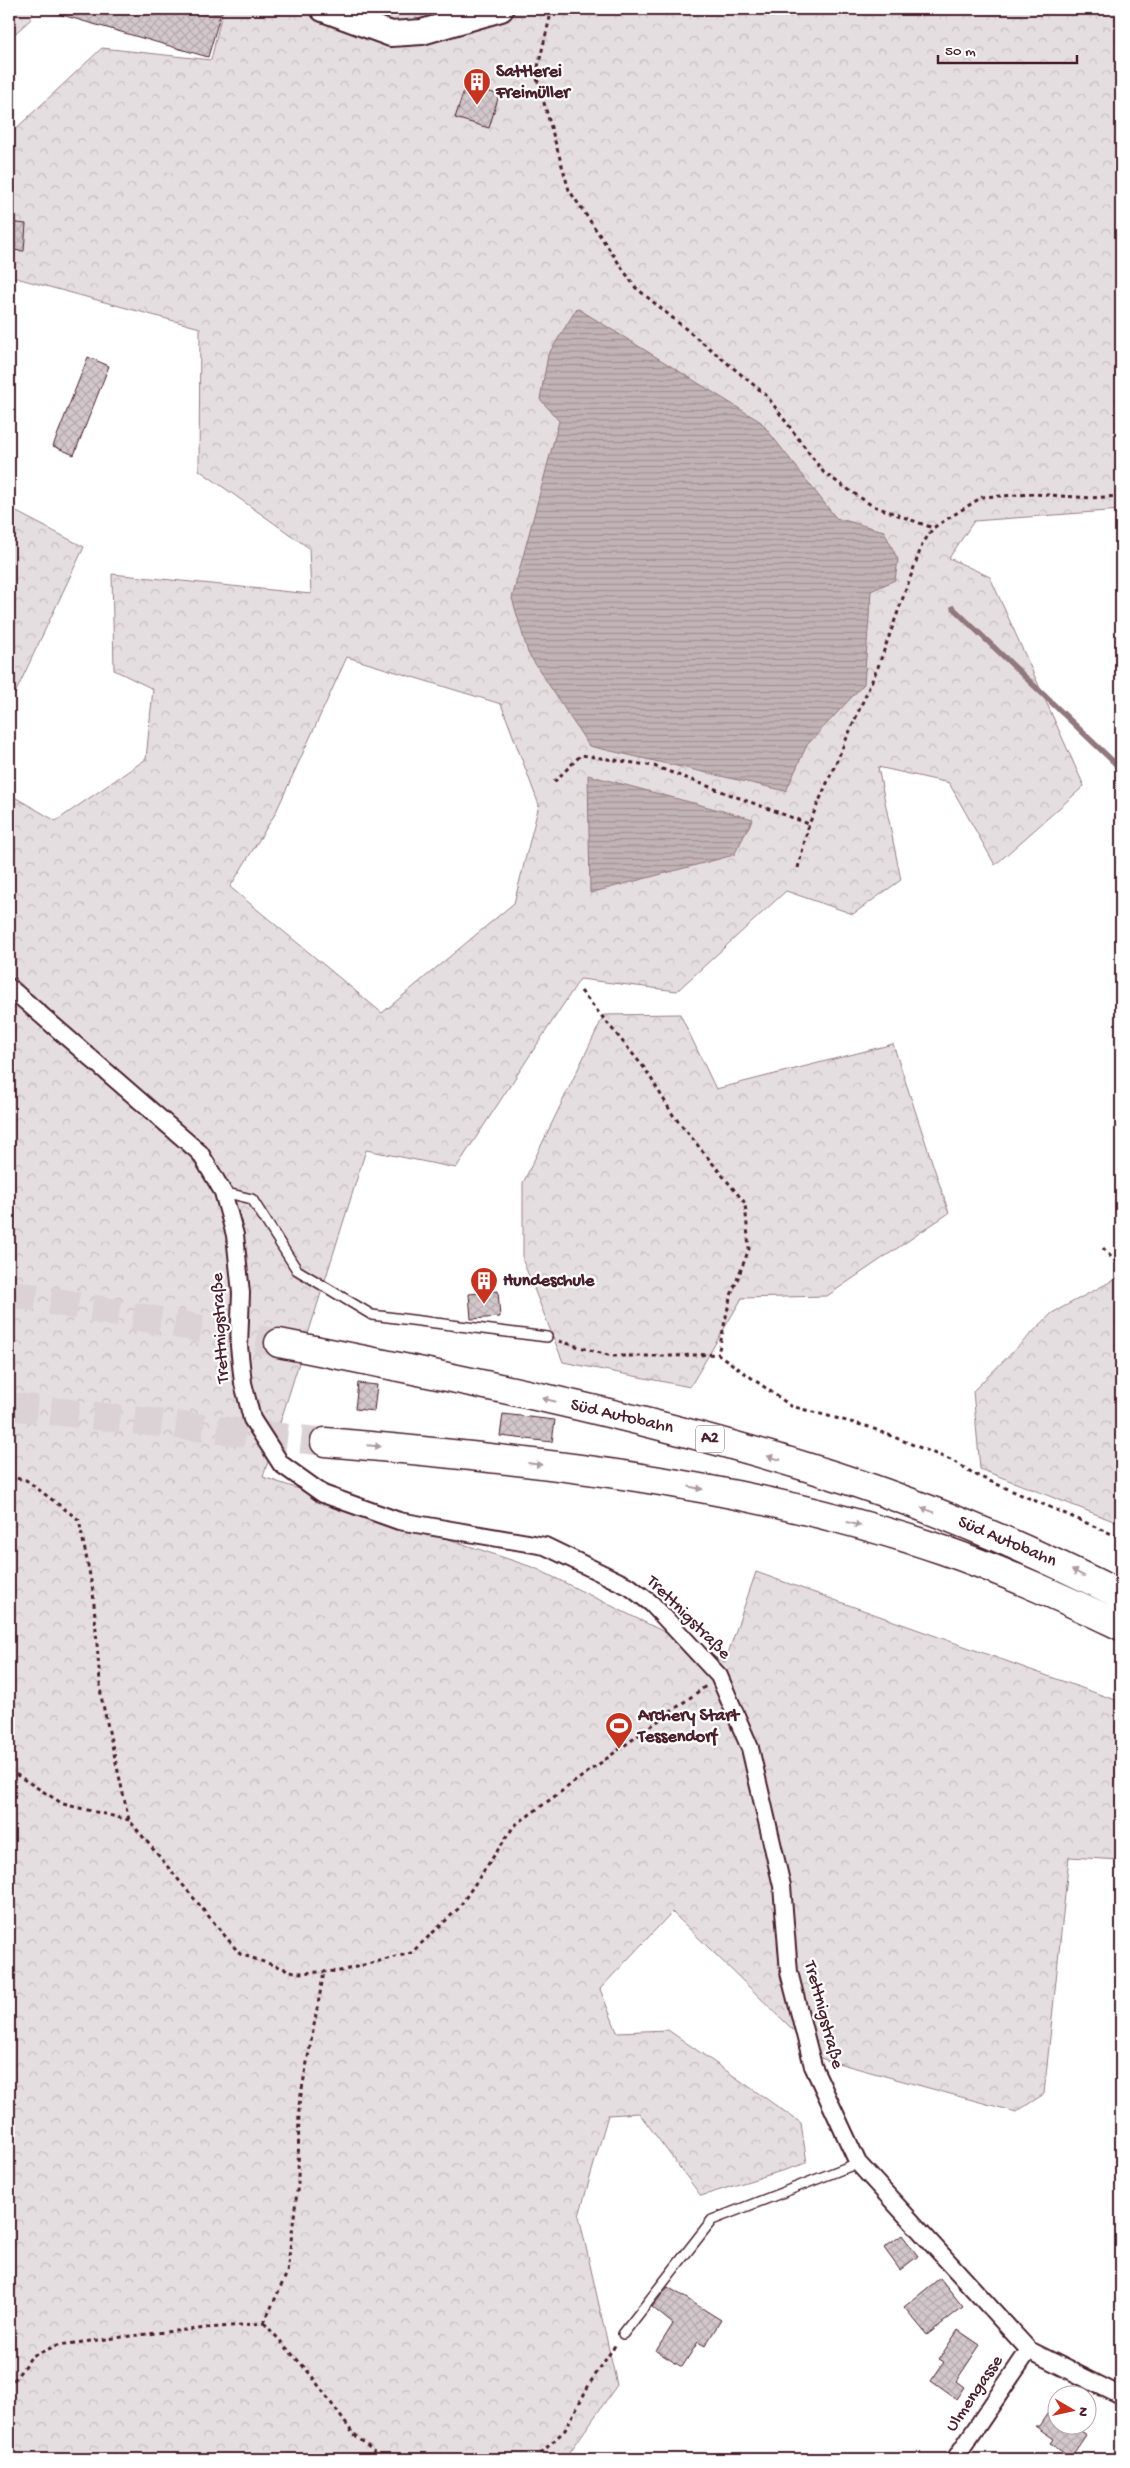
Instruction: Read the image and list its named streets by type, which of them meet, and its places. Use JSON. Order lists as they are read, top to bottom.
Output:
{
  "streets": {
    "highway": ["Süd Autobahn", "A2"],
    "street": ["Trettnigstraße", "Ulmengasse"]
  },
  "crossings": [
    ["Trettnigstraße", "Ulmengasse"]
  ],
  "places": {
    "building": ["Sattlerei Freimüller", "Hundeschule"],
    "sports": ["Archery Start Tessendorf"]
  },
  "scale_bar": "50 m",
  "north": "right"
}
